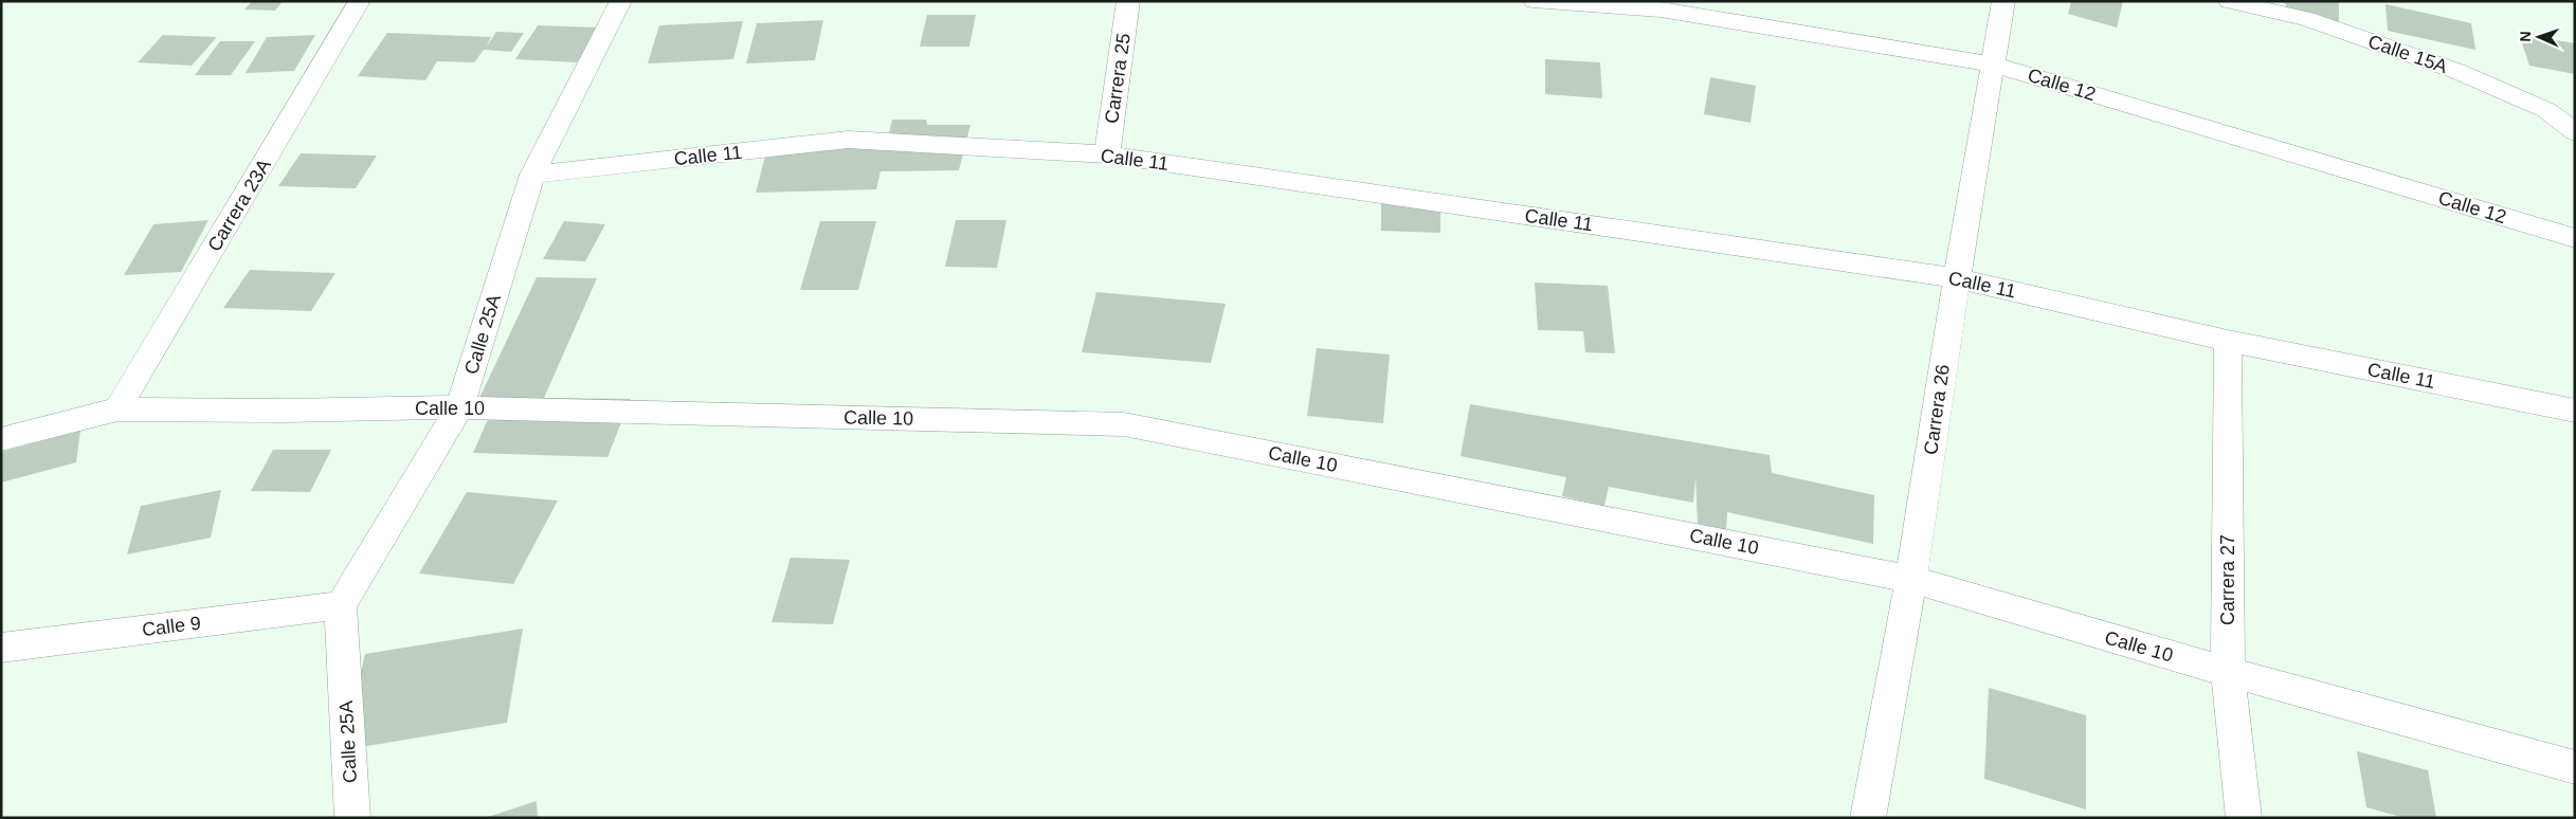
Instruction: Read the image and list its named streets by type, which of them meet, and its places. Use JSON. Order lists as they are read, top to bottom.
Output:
{
  "streets": {
    "street": [
      "Calle 15A",
      "Carrera 25",
      "Calle 12",
      "Calle 11",
      "Carrera 23A",
      "Calle 25A",
      "Calle 10",
      "Carrera 26",
      "Carrera 27",
      "Calle 9"
    ]
  },
  "crossings": [
    ["Carrera 25", "Calle 11"],
    ["Calle 12", "Carrera 26"],
    ["Calle 11", "Calle 25A"],
    ["Calle 11", "Carrera 26"],
    ["Calle 11", "Carrera 27"],
    ["Carrera 23A", "Calle 10"],
    ["Calle 25A", "Calle 10"],
    ["Calle 25A", "Calle 9"],
    ["Calle 10", "Carrera 26"],
    ["Calle 10", "Carrera 27"]
  ],
  "north": "left"
}
